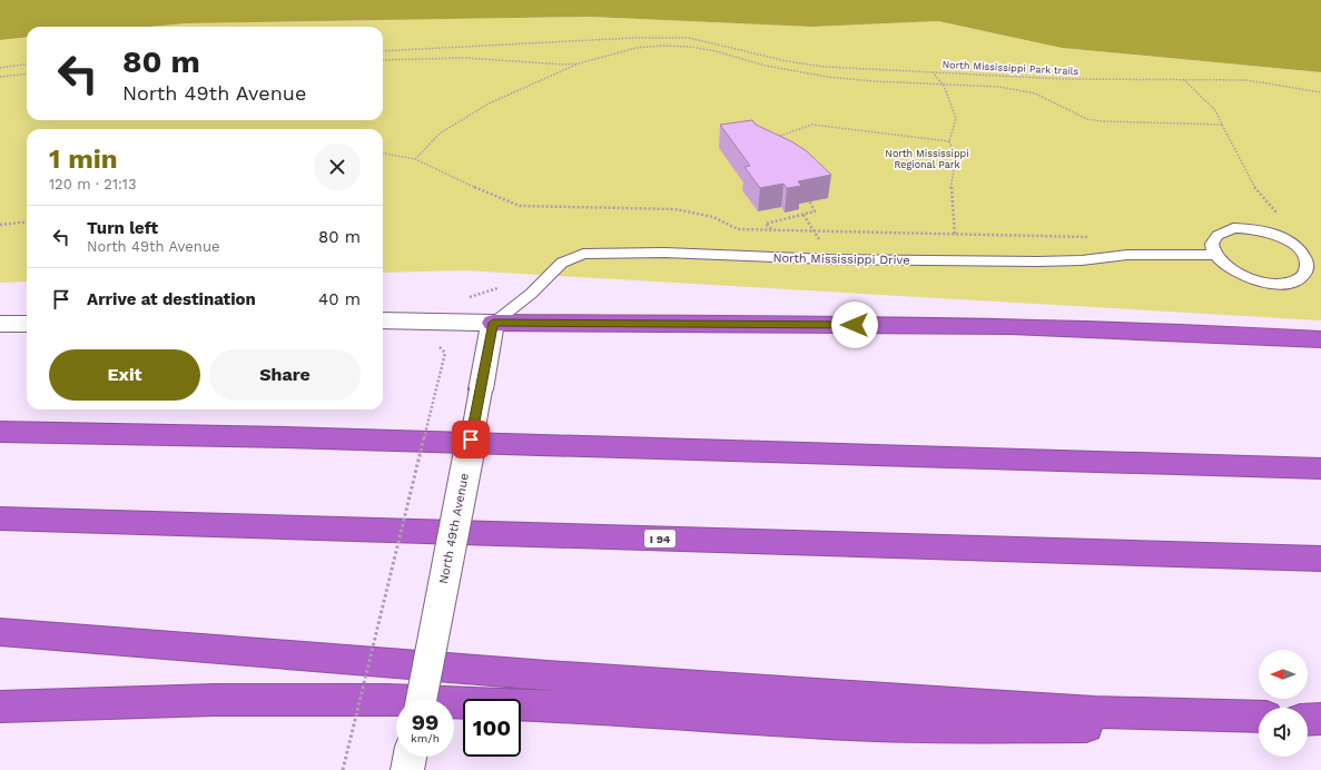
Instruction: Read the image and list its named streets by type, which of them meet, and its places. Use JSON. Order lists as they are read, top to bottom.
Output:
{
  "streets": {
    "highway": ["I 94"],
    "street": ["North 49th Avenue"],
    "lane": ["North Mississippi Drive"],
    "path": ["North Mississippi Park trails"]
  },
  "crossings": [
    ["North Mississippi Drive", "North 49th Avenue"]
  ],
  "parks": ["North Mississippi Regional Park"],
  "north": "left",
  "page": {
    "turn": ["80 m", "North 49th Avenue"],
    "heading": ["1 min", "120 m · 21:13"],
    "list": [
      {
        "name": "Turn left",
        "note": "North 49th Avenue",
        "value": "80 m"
      },
      {
        "name": "Arrive at destination",
        "value": "40 m"
      }
    ],
    "buttons": ["Exit", "Share"],
    "speed": "99 km/h",
    "limit": "100"
  }
}
